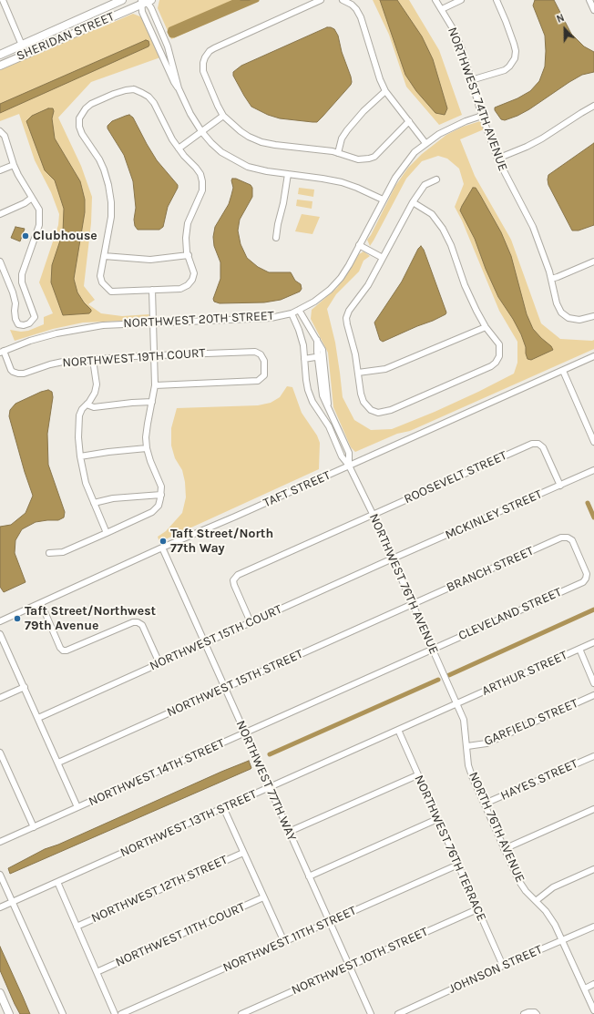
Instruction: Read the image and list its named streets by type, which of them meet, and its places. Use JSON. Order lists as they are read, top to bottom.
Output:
{
  "streets": {
    "main road": ["SHERIDAN STREET"],
    "street": [
      "NORTHWEST 74TH AVENUE",
      "NORTHWEST 20TH STREET",
      "NORTHWEST 19TH COURT",
      "ROOSEVELT STREET",
      "TAFT STREET",
      "MCKINLEY STREET",
      "BRANCH STREET",
      "NORTHWEST 76TH AVENUE",
      "CLEVELAND STREET",
      "NORTHWEST 15TH COURT",
      "ARTHUR STREET",
      "NORTHWEST 15TH STREET",
      "GARFIELD STREET",
      "NORTHWEST 14TH STREET",
      "HAYES STREET",
      "NORTHWEST 77TH WAY",
      "NORTHWEST 13TH STREET",
      "NORTH 76TH AVENUE",
      "NORTHWEST 76TH TERRACE",
      "NORTHWEST 12TH STREET",
      "NORTHWEST 11TH COURT",
      "NORTHWEST 11TH STREET",
      "NORTHWEST 10TH STREET",
      "JOHNSON STREET"
    ]
  },
  "crossings": [
    ["NORTHWEST 74TH AVENUE", "NORTHWEST 20TH STREET"],
    ["NORTHWEST 20TH STREET", "NORTHWEST 19TH COURT"],
    ["NORTHWEST 20TH STREET", "NORTHWEST 76TH AVENUE"],
    ["ROOSEVELT STREET", "MCKINLEY STREET"],
    ["ROOSEVELT STREET", "NORTHWEST 76TH AVENUE"],
    ["ROOSEVELT STREET", "NORTHWEST 15TH COURT"],
    ["TAFT STREET", "NORTHWEST 76TH AVENUE"],
    ["TAFT STREET", "NORTHWEST 77TH WAY"],
    ["MCKINLEY STREET", "NORTHWEST 76TH AVENUE"],
    ["MCKINLEY STREET", "NORTHWEST 15TH COURT"],
    ["BRANCH STREET", "NORTHWEST 76TH AVENUE"],
    ["BRANCH STREET", "CLEVELAND STREET"],
    ["BRANCH STREET", "NORTHWEST 15TH STREET"],
    ["NORTHWEST 76TH AVENUE", "CLEVELAND STREET"],
    ["NORTHWEST 76TH AVENUE", "NORTHWEST 15TH COURT"],
    ["NORTHWEST 76TH AVENUE", "ARTHUR STREET"],
    ["NORTHWEST 76TH AVENUE", "NORTHWEST 15TH STREET"],
    ["NORTHWEST 76TH AVENUE", "NORTHWEST 14TH STREET"],
    ["NORTHWEST 76TH AVENUE", "NORTHWEST 13TH STREET"],
    ["NORTHWEST 76TH AVENUE", "NORTH 76TH AVENUE"],
    ["CLEVELAND STREET", "NORTHWEST 14TH STREET"],
    ["NORTHWEST 15TH COURT", "NORTHWEST 77TH WAY"],
    ["ARTHUR STREET", "NORTHWEST 13TH STREET"],
    ["ARTHUR STREET", "NORTH 76TH AVENUE"],
    ["NORTHWEST 15TH STREET", "NORTHWEST 77TH WAY"],
    ["GARFIELD STREET", "NORTH 76TH AVENUE"],
    ["NORTHWEST 14TH STREET", "NORTHWEST 77TH WAY"],
    ["HAYES STREET", "NORTH 76TH AVENUE"],
    ["NORTHWEST 77TH WAY", "NORTHWEST 13TH STREET"],
    ["NORTHWEST 77TH WAY", "NORTHWEST 11TH STREET"],
    ["NORTHWEST 77TH WAY", "NORTHWEST 10TH STREET"],
    ["NORTHWEST 13TH STREET", "NORTH 76TH AVENUE"],
    ["NORTHWEST 13TH STREET", "NORTHWEST 76TH TERRACE"],
    ["NORTH 76TH AVENUE", "JOHNSON STREET"],
    ["NORTHWEST 76TH TERRACE", "NORTHWEST 11TH STREET"],
    ["NORTHWEST 76TH TERRACE", "NORTHWEST 10TH STREET"],
    ["NORTHWEST 76TH TERRACE", "JOHNSON STREET"]
  ],
  "places": ["Clubhouse", "Taft Street/North 77th Way", "Taft Street/Northwest 79th Avenue"],
  "north": "top"
}
